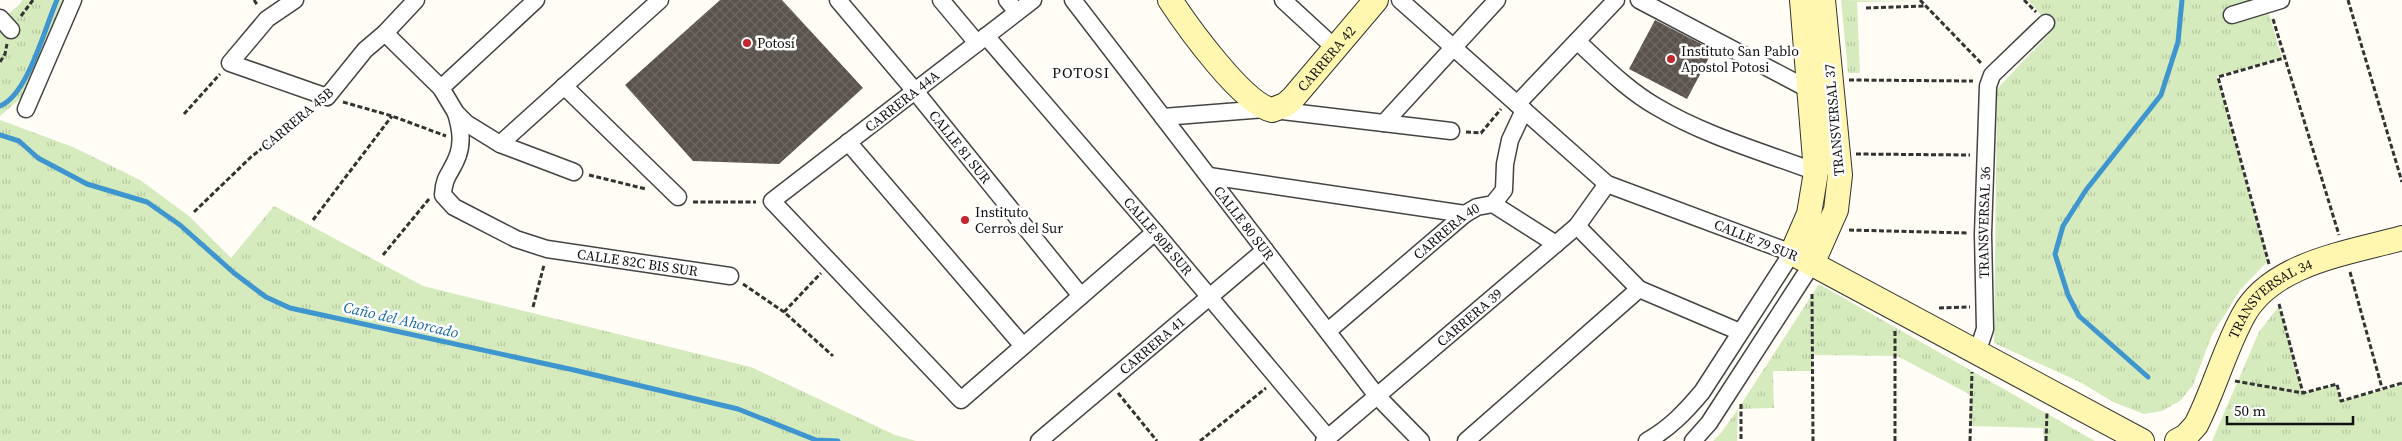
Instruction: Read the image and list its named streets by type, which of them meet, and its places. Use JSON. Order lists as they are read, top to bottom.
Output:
{
  "streets": {
    "street": [
      "CARRERA 42",
      "CARRERA 44A",
      "CARRERA 45B",
      "TRANSVERSAL 37",
      "CALLE 81 SUR",
      "TRANSVERSAL 36",
      "CALLE 80 SUR",
      "CARRERA 40",
      "CALLE 80B SUR",
      "CALLE 79 SUR",
      "CALLE 82C BIS SUR",
      "TRANSVERSAL 34",
      "CARRERA 39",
      "CARRERA 41"
    ]
  },
  "crossings": [
    ["CARRERA 44A", "CALLE 81 SUR"],
    ["CARRERA 44A", "CALLE 80B SUR"],
    ["TRANSVERSAL 37", "CALLE 79 SUR"],
    ["TRANSVERSAL 36", "CALLE 79 SUR"],
    ["CALLE 80 SUR", "CARRERA 40"],
    ["CALLE 80 SUR", "CARRERA 39"],
    ["CALLE 80 SUR", "CARRERA 41"],
    ["CARRERA 40", "CALLE 79 SUR"],
    ["CALLE 80B SUR", "CARRERA 39"],
    ["CALLE 80B SUR", "CARRERA 41"],
    ["CALLE 79 SUR", "CARRERA 39"]
  ],
  "districts": ["POTOSI"],
  "water": ["Caño del Ahorcado"],
  "places": ["Potosí", "Instituto San Pablo Apostol Potosi", "Instituto Cerros del Sur"],
  "scale_bar": "50 m"
}
